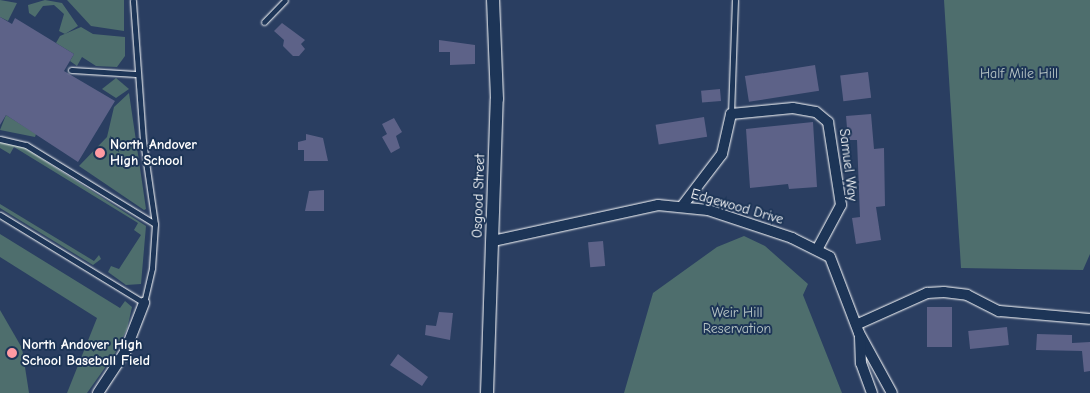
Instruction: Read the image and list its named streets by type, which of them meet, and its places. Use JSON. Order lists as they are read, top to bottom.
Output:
{
  "streets": {
    "street": ["Samuel Way", "Osgood Street", "Edgewood Drive"]
  },
  "crossings": [
    ["Samuel Way", "Edgewood Drive"],
    ["Osgood Street", "Edgewood Drive"]
  ],
  "parks": ["Half Mile Hill", "Weir Hill Reservation"],
  "places": ["North Andover High School", "North Andover High School Baseball Field"]
}
